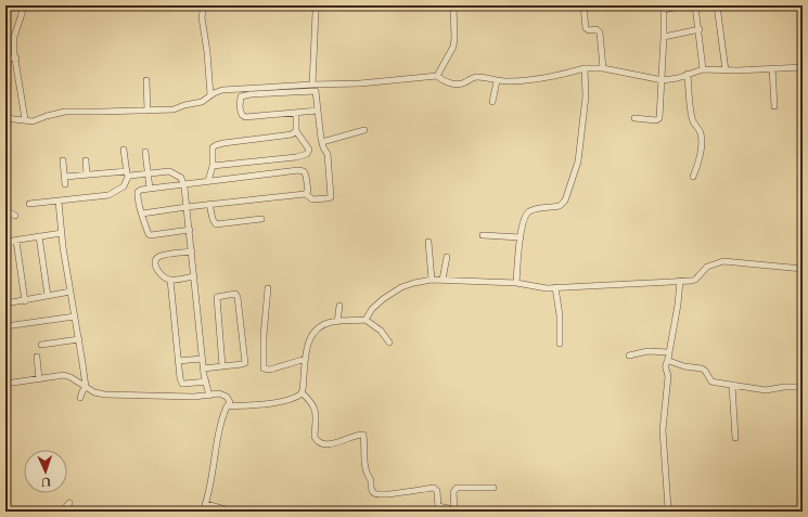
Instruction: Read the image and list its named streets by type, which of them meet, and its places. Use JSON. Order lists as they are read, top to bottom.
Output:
{
  "north": "bottom"
}
